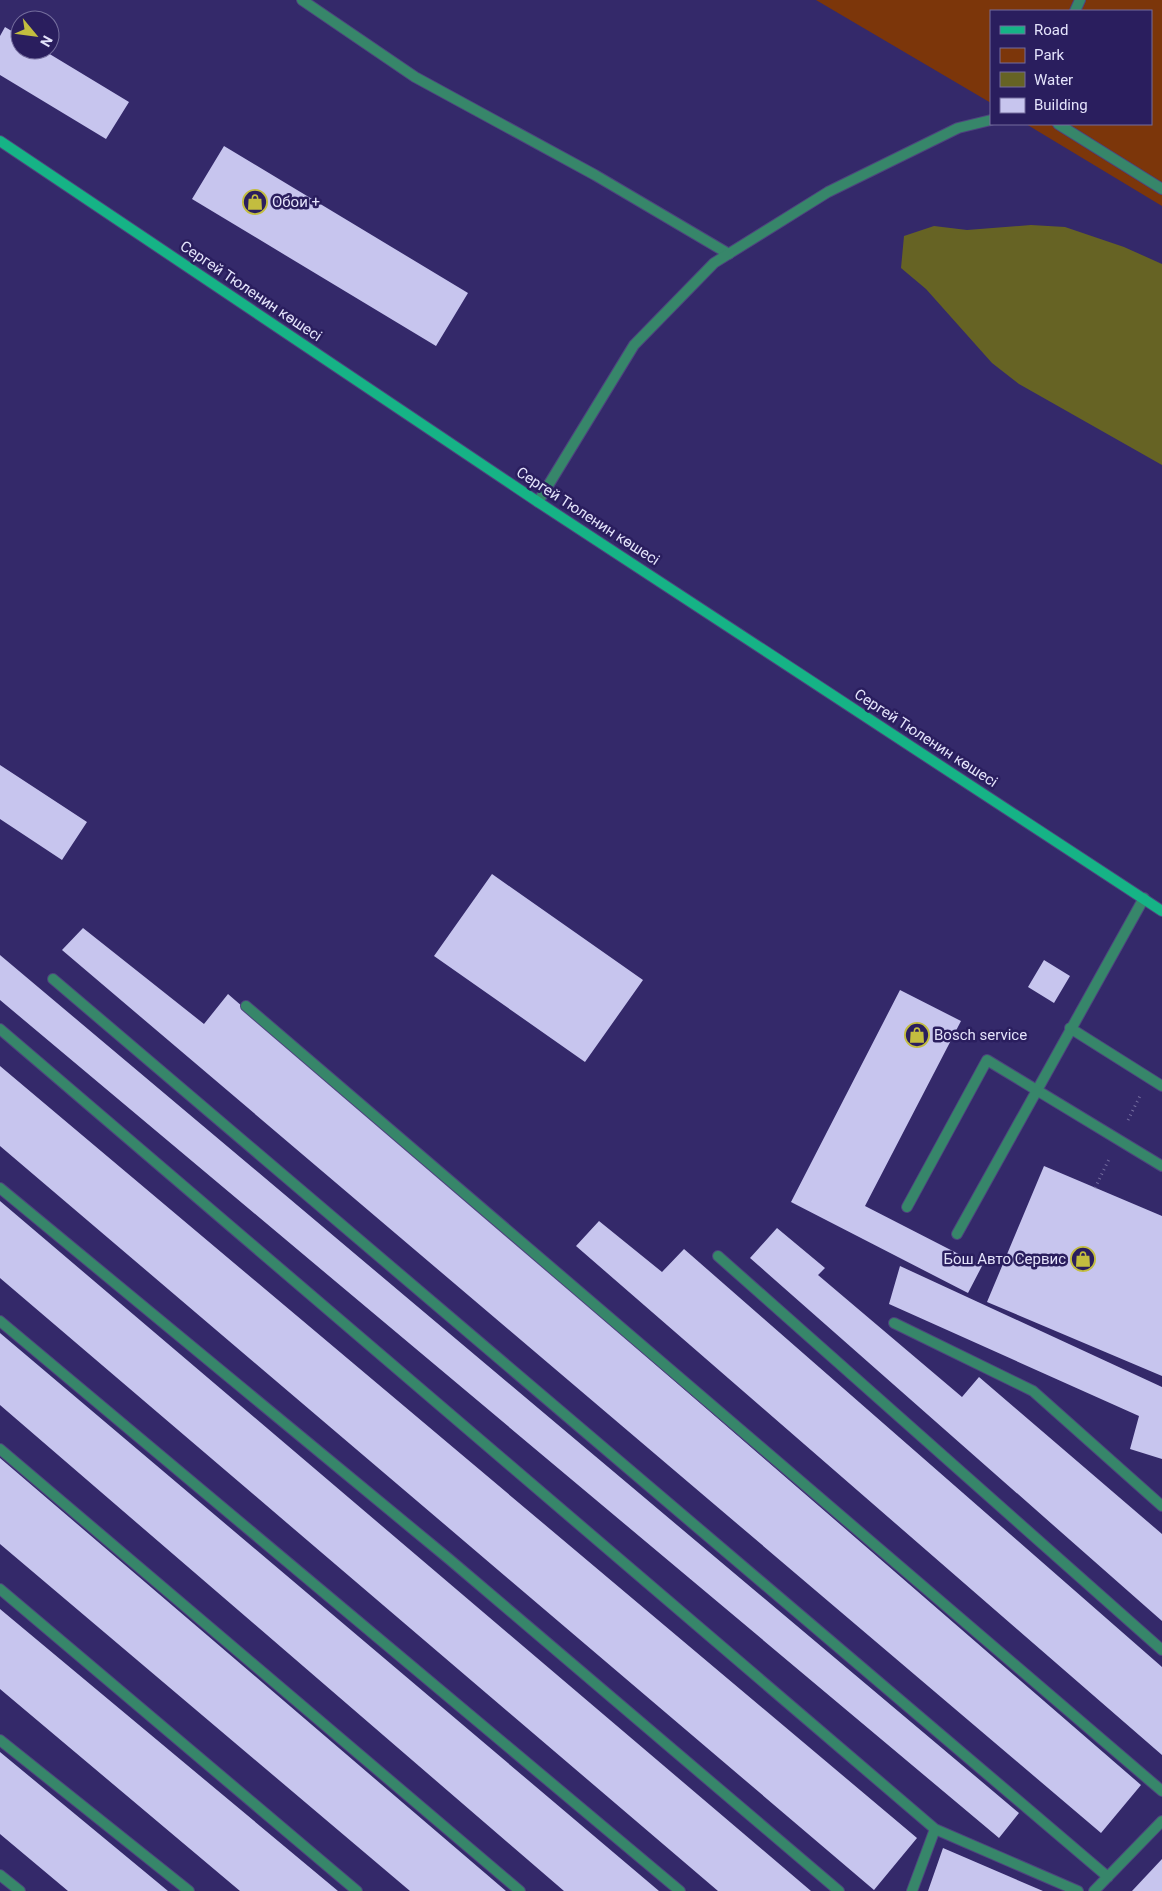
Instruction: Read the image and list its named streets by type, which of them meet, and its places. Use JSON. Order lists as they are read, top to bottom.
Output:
{
  "streets": {
    "main road": ["Сергей Тюленин көшесі"]
  },
  "places": {
    "shop": ["Обои +", "Bosch service", "Бош Авто Сервис"]
  },
  "legend": [
    "Road",
    "Park",
    "Water",
    "Building"
  ],
  "north": "bottom right"
}
